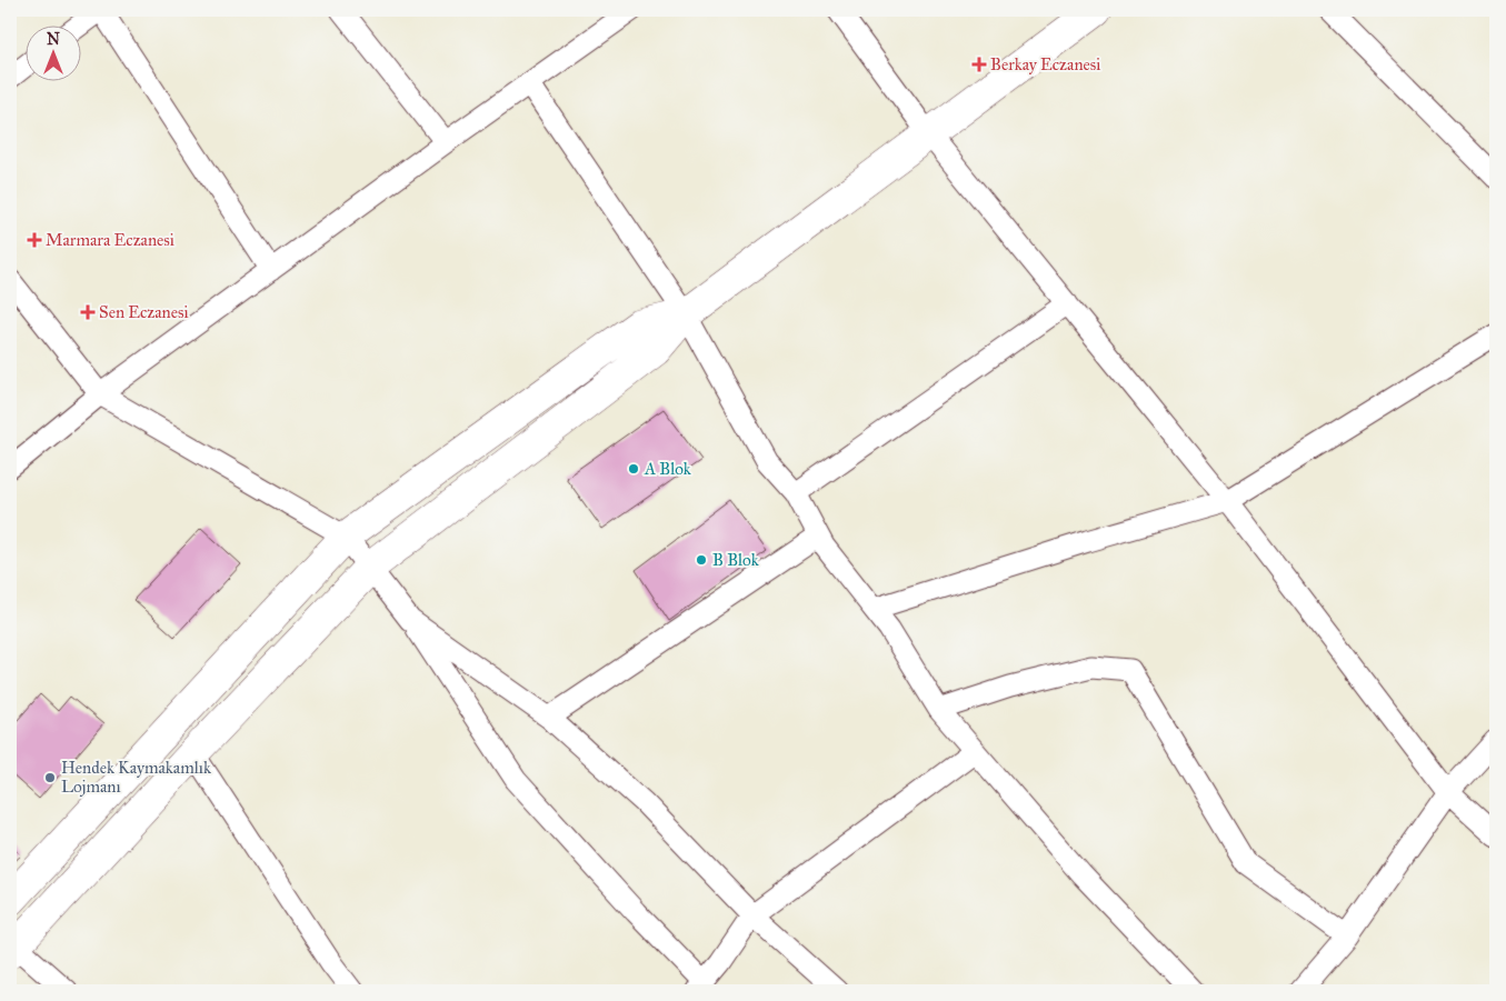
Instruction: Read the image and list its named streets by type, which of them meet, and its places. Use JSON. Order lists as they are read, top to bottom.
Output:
{
  "places": {
    "health": ["Berkay Eczanesi", "Marmara Eczanesi", "Sen Eczanesi"],
    "other": ["A Blok", "B Blok", "Hendek Kaymakamlık Lojmanı"]
  },
  "north": "top"
}
